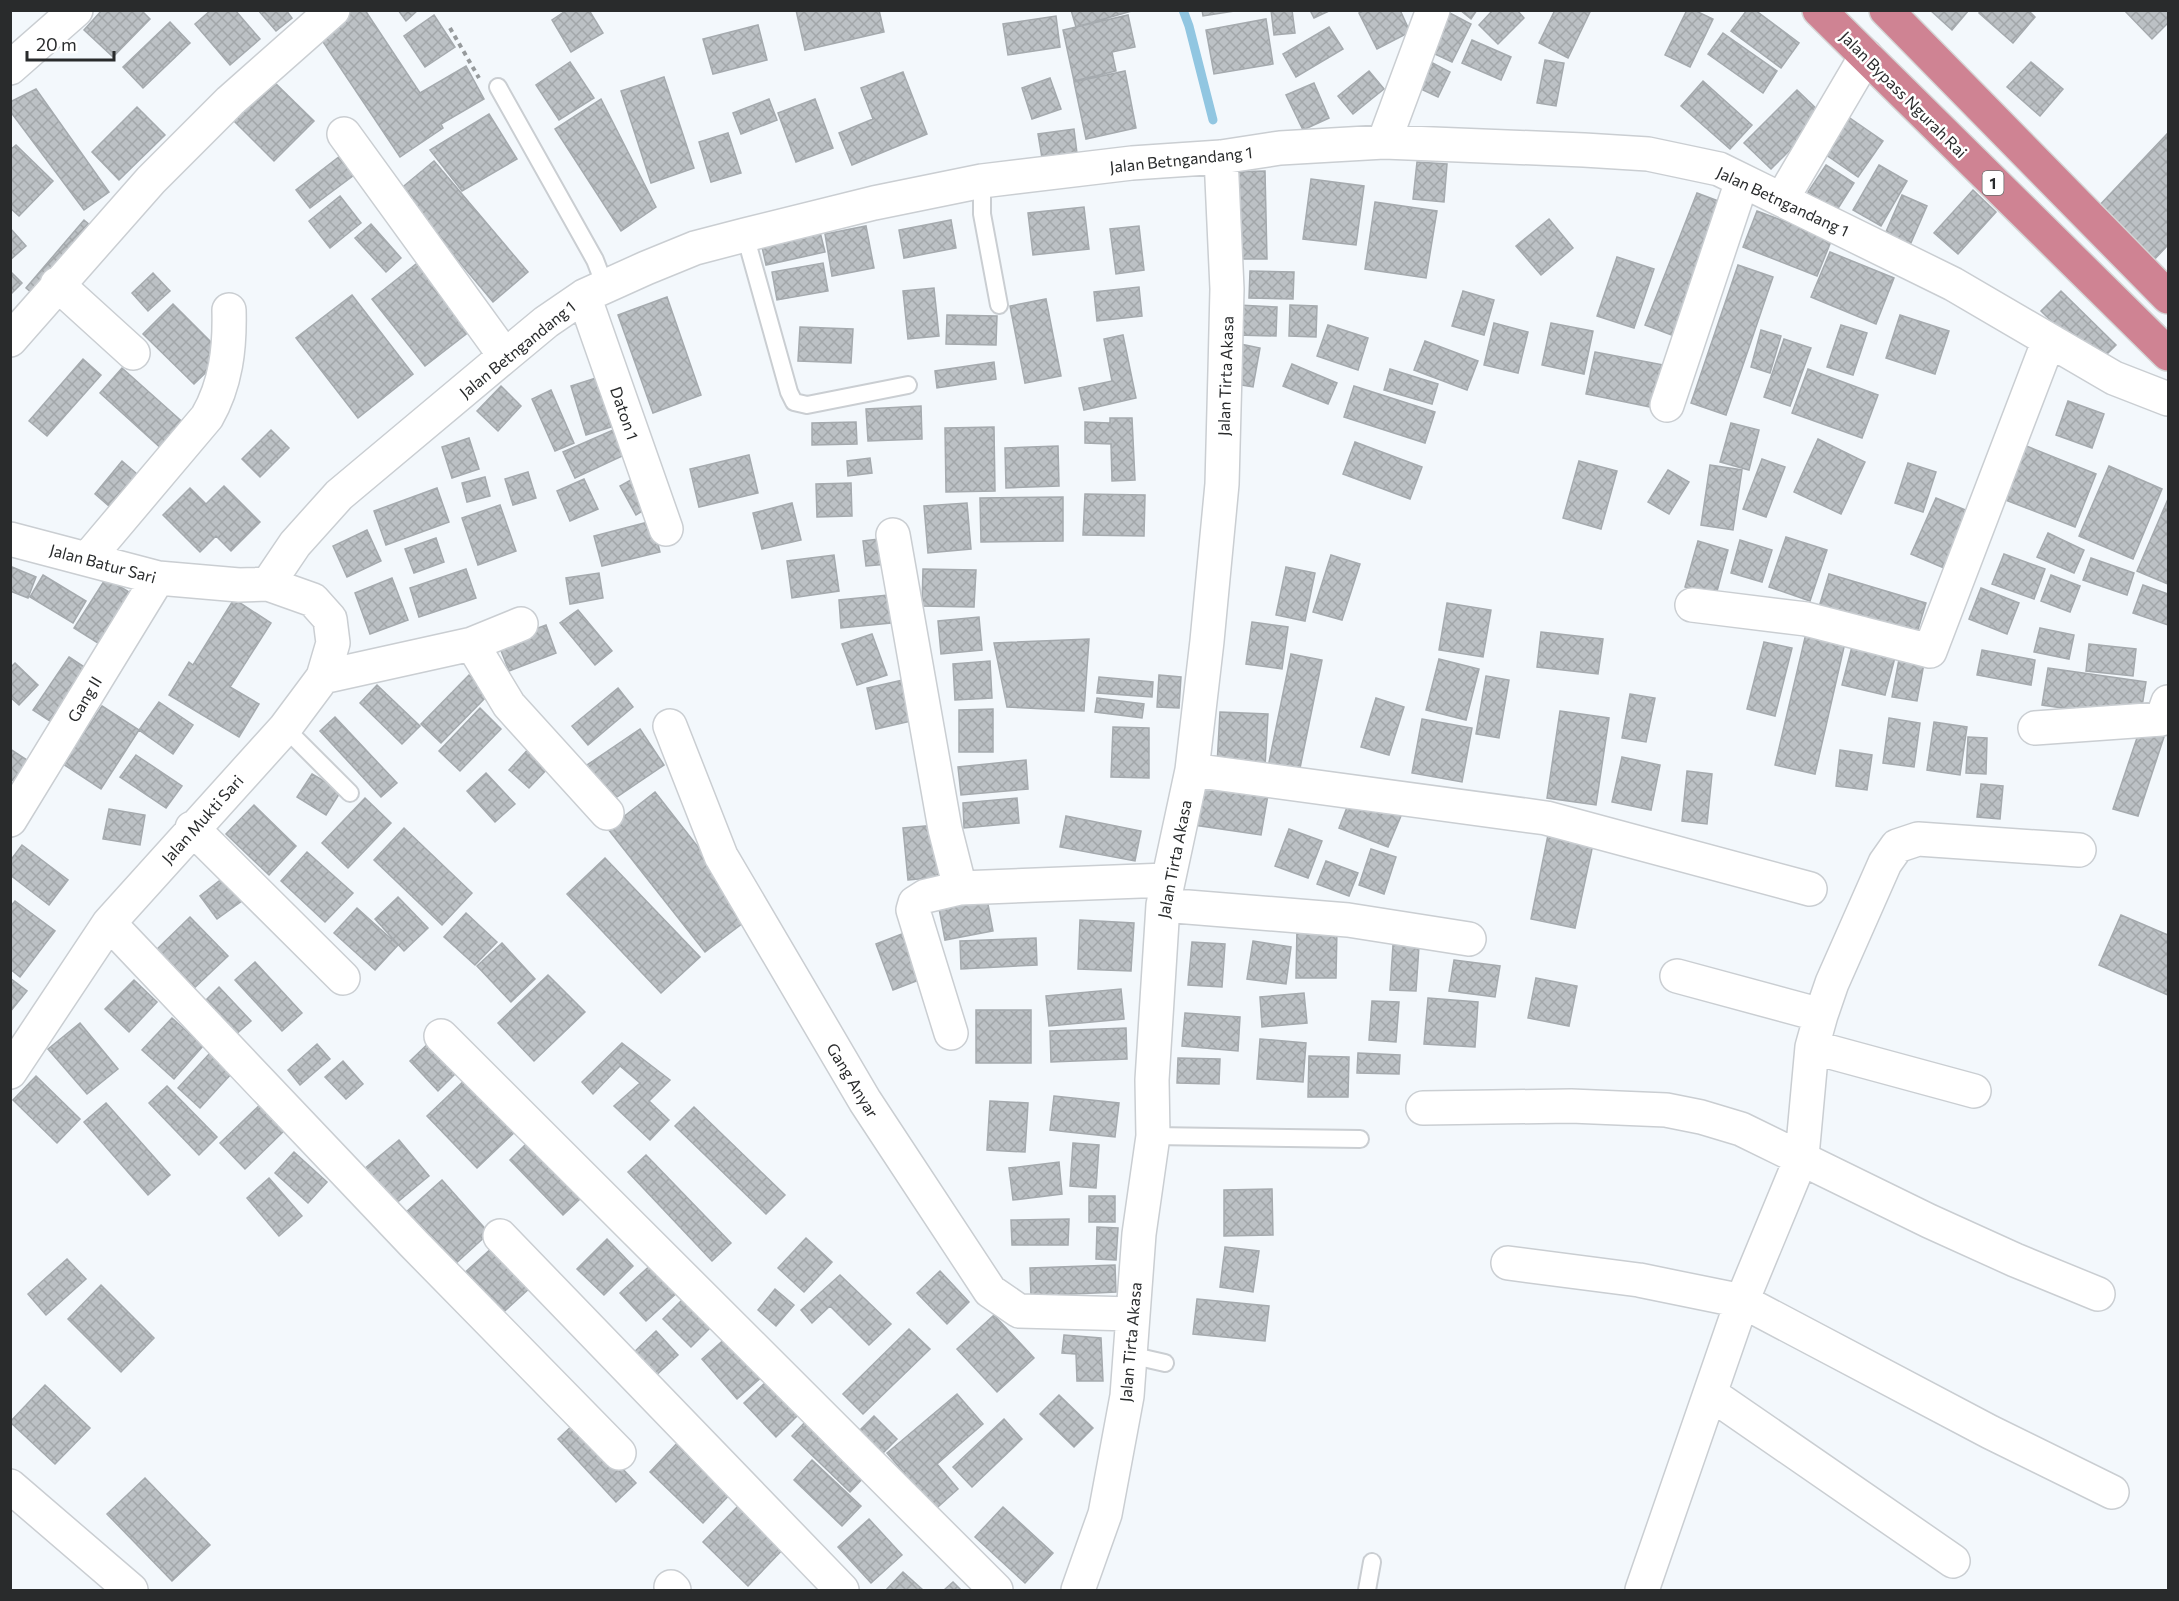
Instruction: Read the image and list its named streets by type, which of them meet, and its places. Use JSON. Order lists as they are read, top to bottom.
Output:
{
  "streets": {
    "highway": ["Jalan Bypass Ngurah Rai", "1"],
    "street": [
      "Jalan Betngandang 1",
      "Jalan Tirta Akasa",
      "Daton 1",
      "Jalan Batur Sari",
      "Gang II",
      "Jalan Mukti Sari",
      "Gang Anyar"
    ]
  },
  "crossings": [
    ["Jalan Betngandang 1", "Jalan Tirta Akasa"],
    ["Jalan Betngandang 1", "Daton 1"],
    ["Jalan Betngandang 1", "Jalan Batur Sari"],
    ["Jalan Betngandang 1", "Jalan Mukti Sari"],
    ["Jalan Tirta Akasa", "Gang Anyar"],
    ["Jalan Batur Sari", "Gang II"],
    ["Jalan Batur Sari", "Jalan Mukti Sari"]
  ],
  "scale_bar": "20 m"
}
